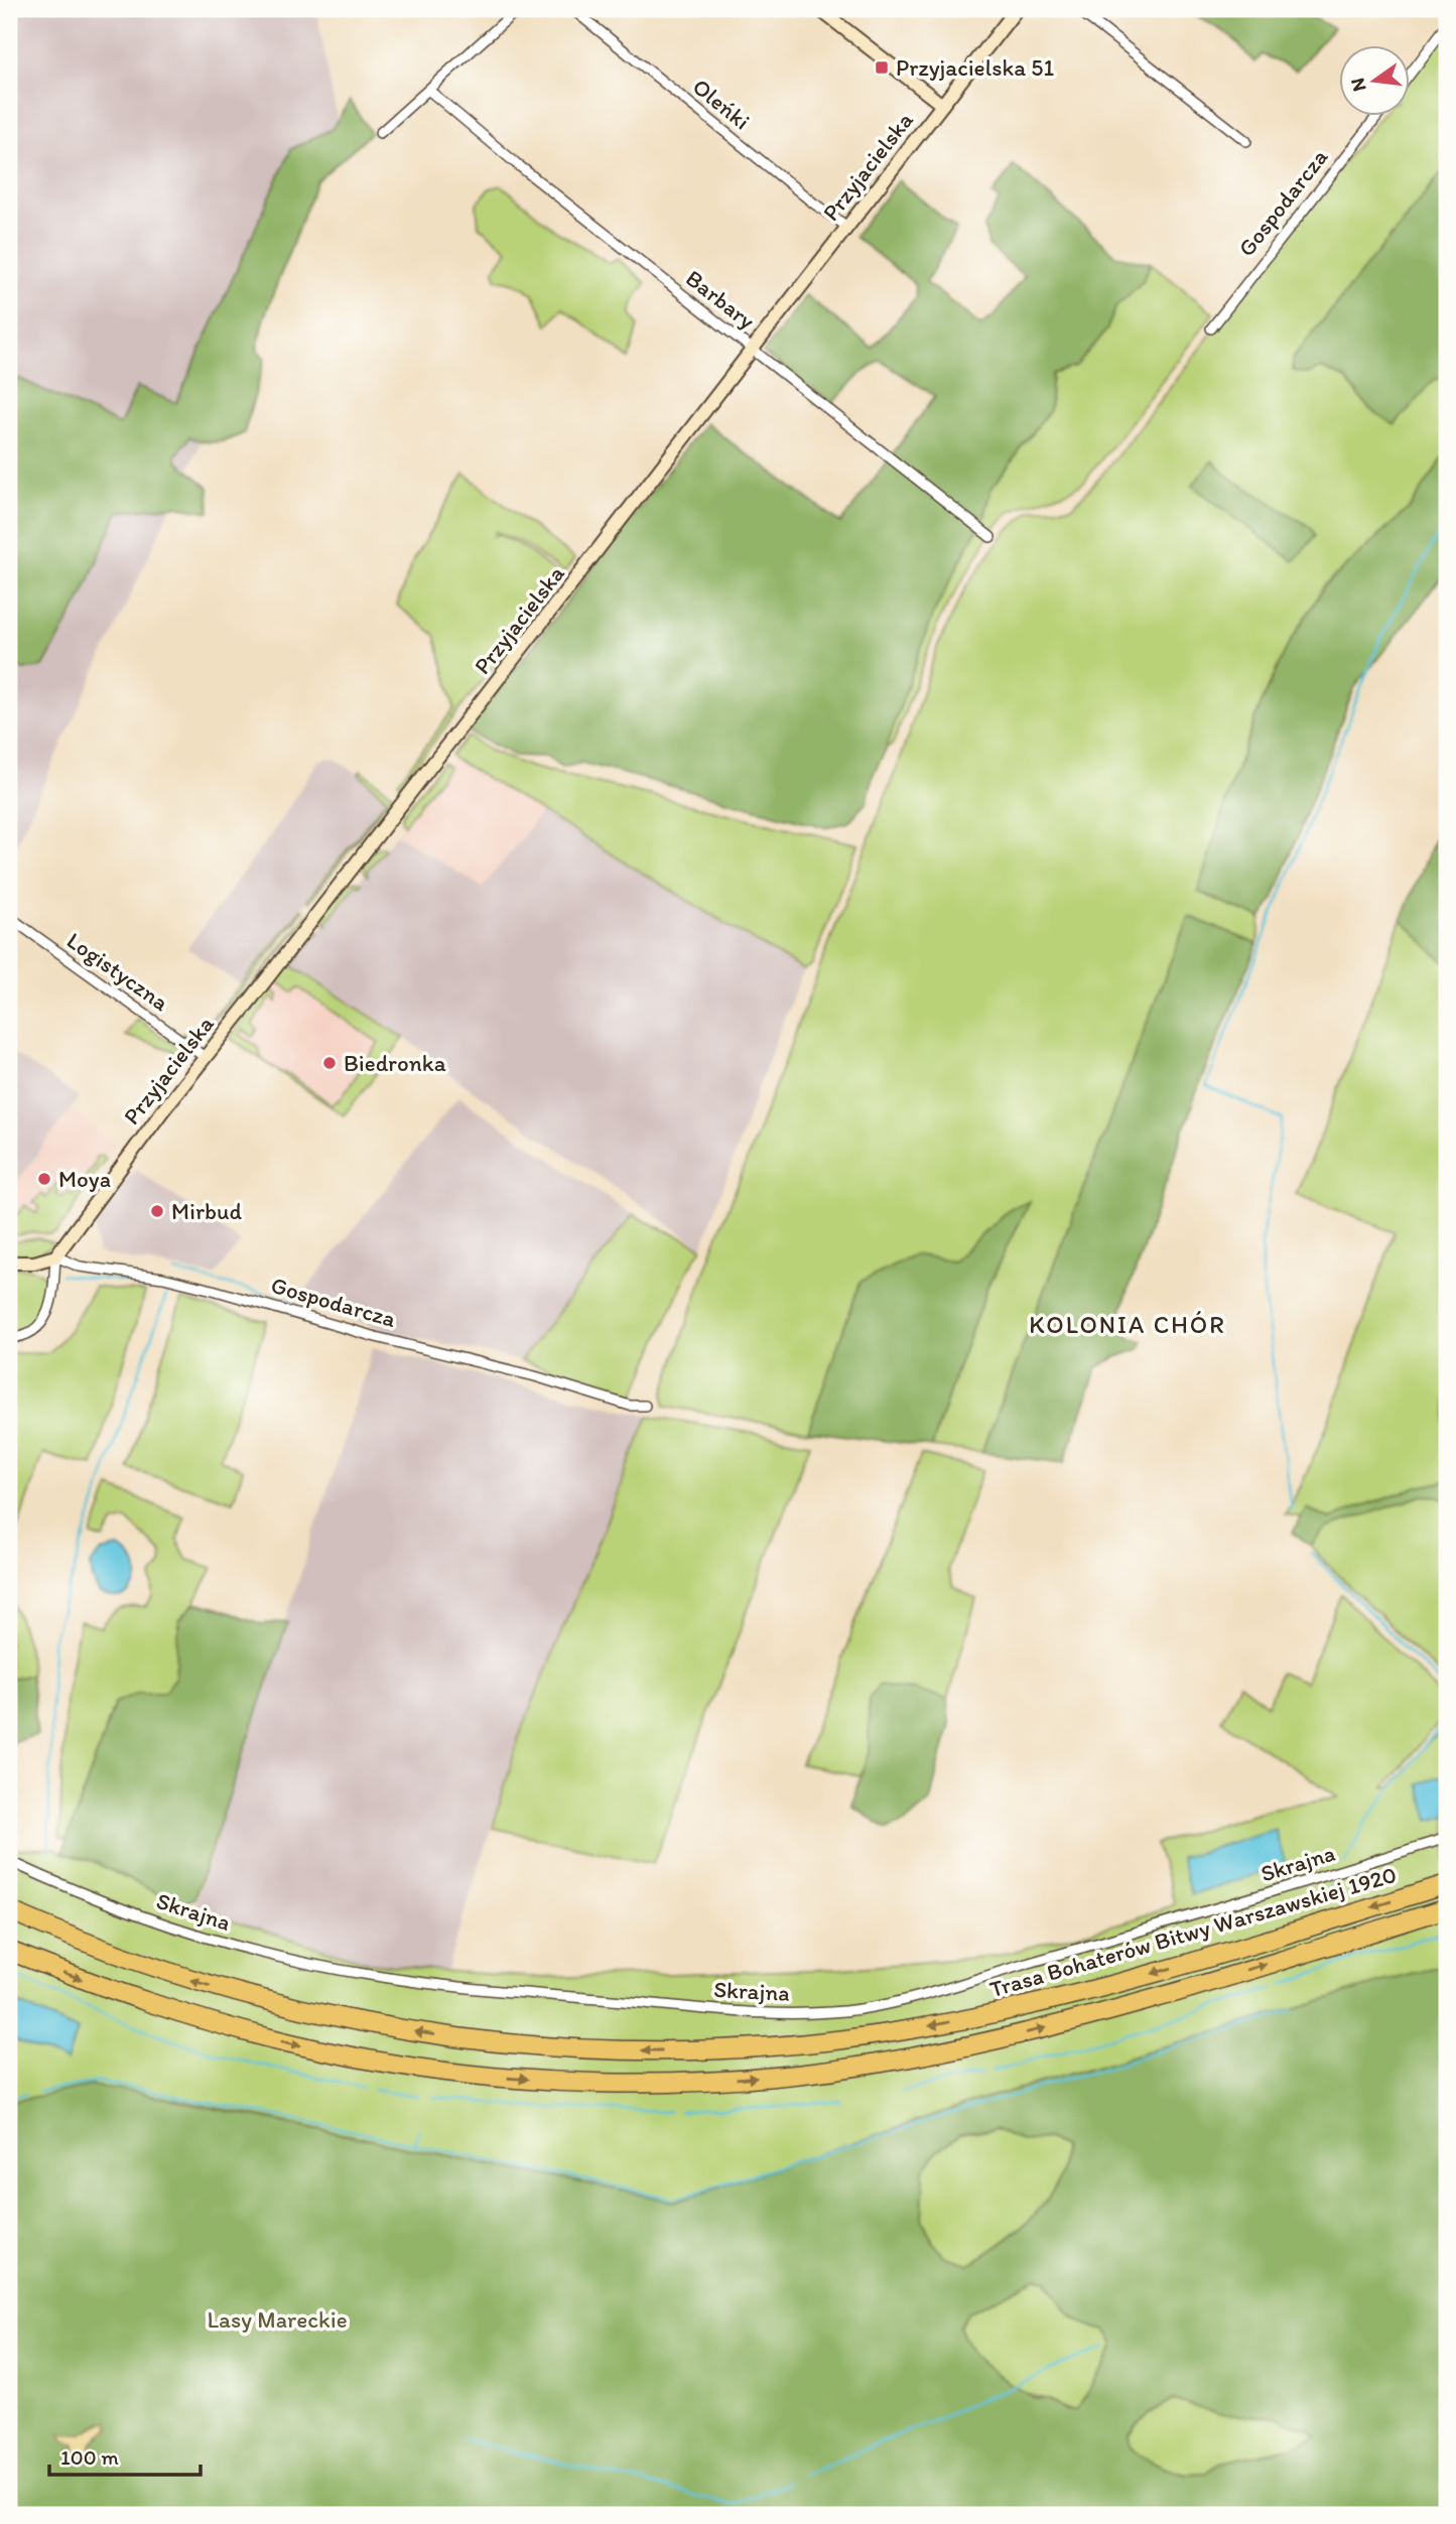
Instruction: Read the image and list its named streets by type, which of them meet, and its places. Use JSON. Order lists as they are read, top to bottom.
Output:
{
  "streets": {
    "highway": ["Trasa Bohaterów Bitwy Warszawskiej 1920"],
    "street": [
      "Oleńki",
      "Przyjacielska",
      "Gospodarcza",
      "Barbary",
      "Logistyczna",
      "Skrajna"
    ]
  },
  "crossings": [
    ["Oleńki", "Przyjacielska"],
    ["Przyjacielska", "Gospodarcza"],
    ["Przyjacielska", "Barbary"],
    ["Przyjacielska", "Logistyczna"]
  ],
  "districts": ["KOLONIA CHÓR"],
  "parks": ["Lasy Mareckie"],
  "places": {
    "transit": ["Przyjacielska 51"],
    "other": ["Biedronka", "Moya", "Mirbud"]
  },
  "scale_bar": "100 m",
  "north": "left"
}
